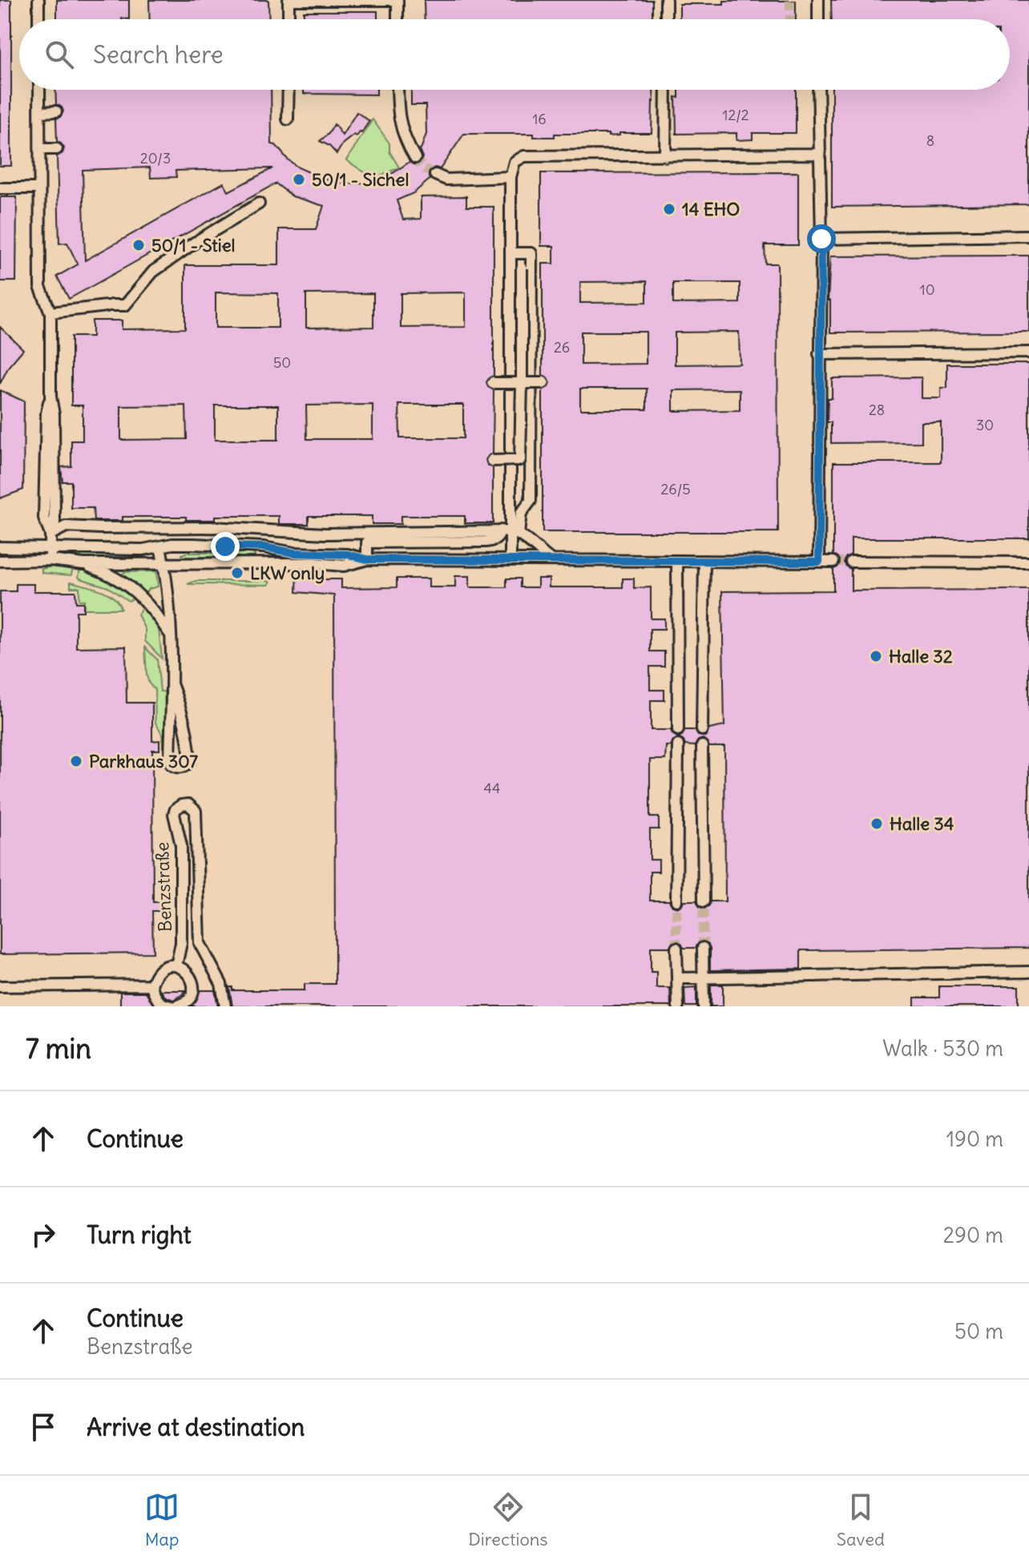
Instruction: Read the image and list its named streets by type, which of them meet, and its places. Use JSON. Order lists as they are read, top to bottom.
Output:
{
  "streets": {
    "street": ["Benzstraße"]
  },
  "places": [
    "50/1 - Sichel",
    "14 EHO",
    "50/1 - Stiel",
    "LKW only",
    "Halle 32",
    "Parkhaus 307",
    "Halle 34"
  ],
  "house_numbers": [
    "12/2",
    "16",
    "8",
    "20/3",
    "10",
    "26",
    "50",
    "28",
    "30",
    "26/5",
    "44"
  ],
  "page": {
    "search": "Search here",
    "heading": ["7 min", "Walk · 530 m"],
    "list": [
      ["Continue", "190 m"],
      ["Turn right", "290 m"],
      ["Continue", "Benzstraße", "50 m"],
      "Arrive at destination"
    ],
    "nav": ["Map", "Directions", "Saved"]
  }
}
